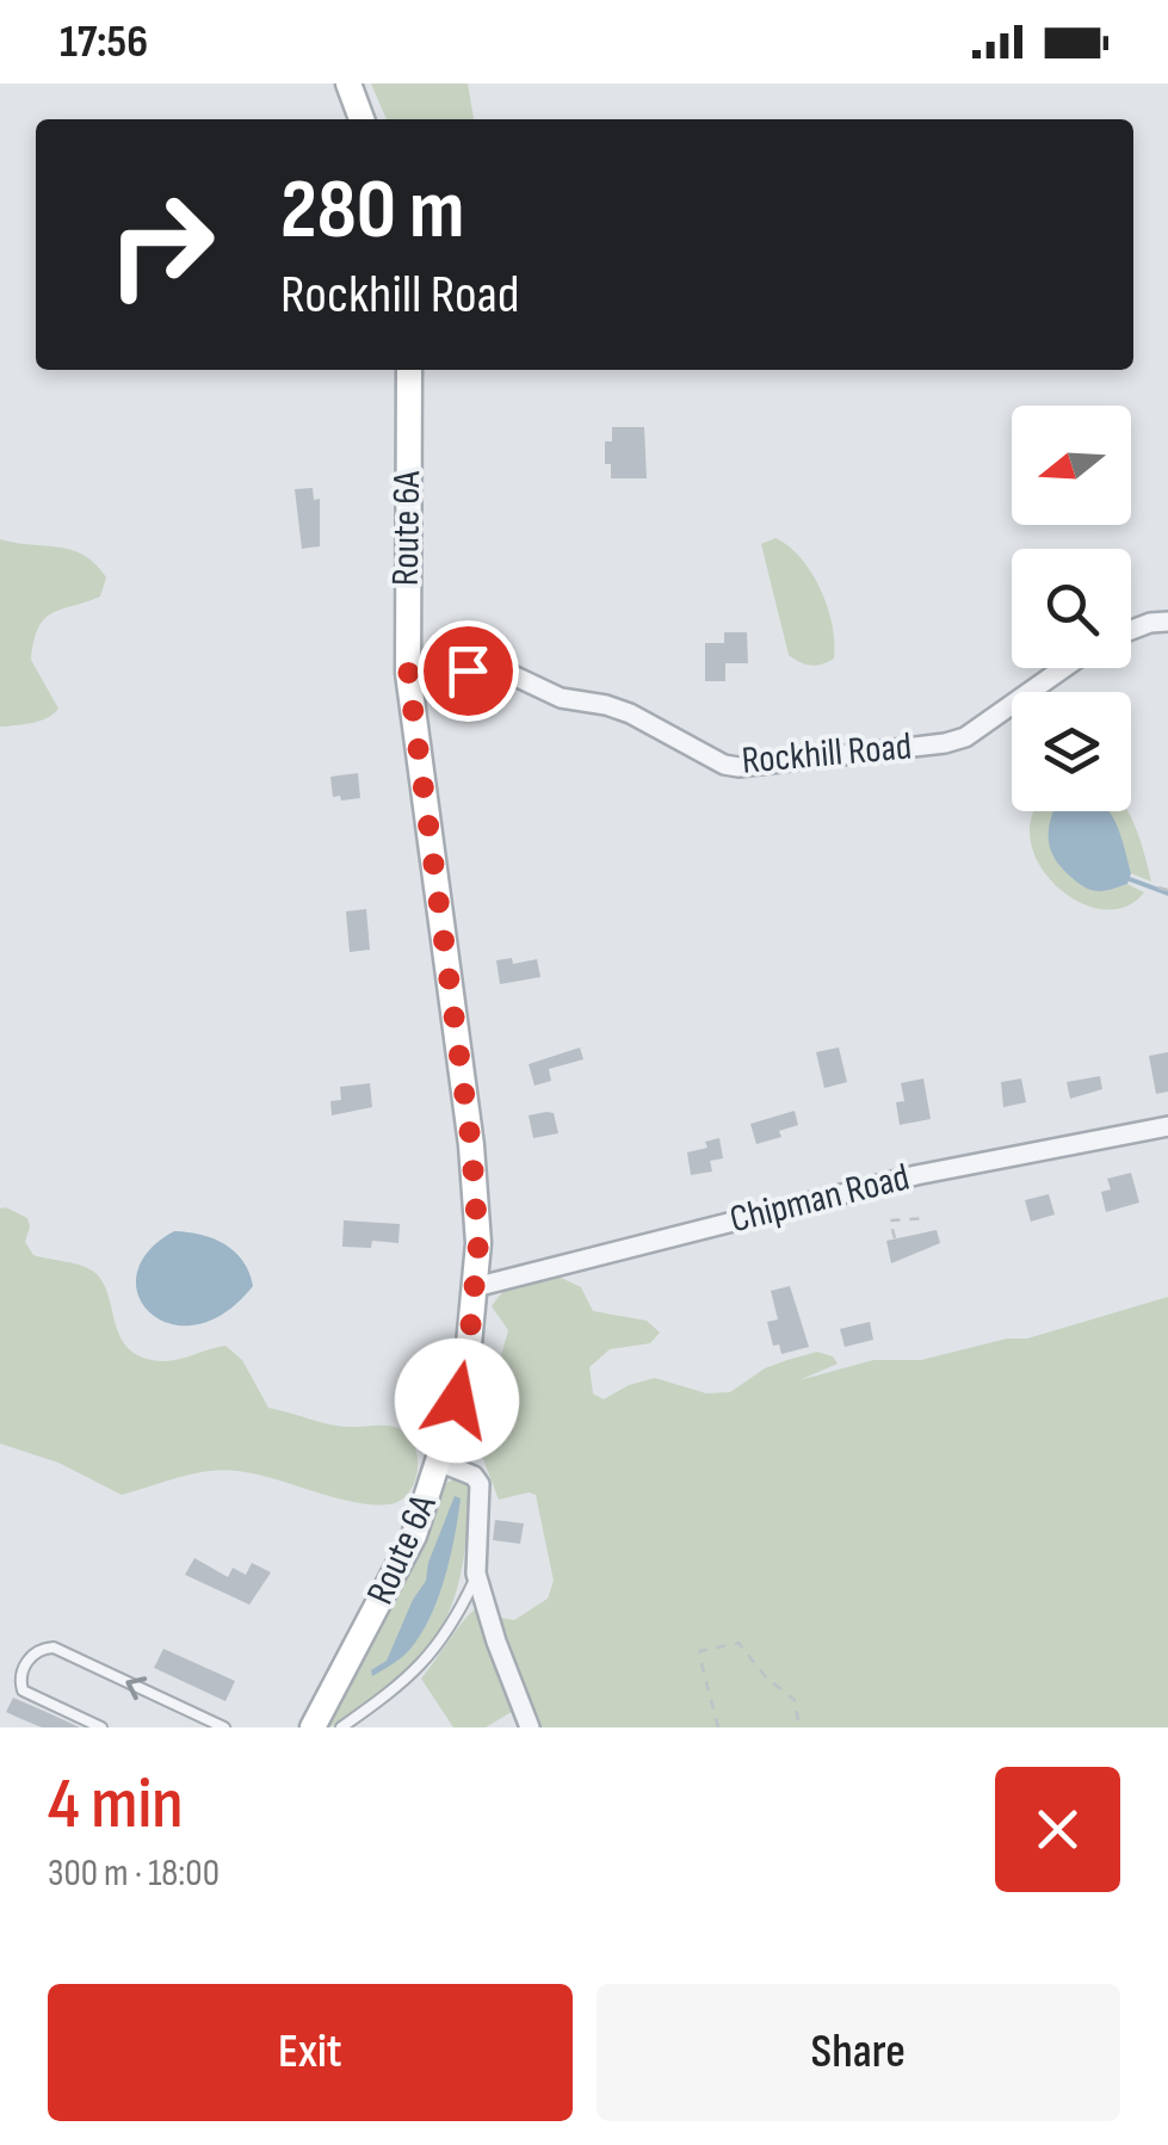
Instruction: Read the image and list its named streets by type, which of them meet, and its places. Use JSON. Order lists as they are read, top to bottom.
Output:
{
  "streets": {
    "main road": ["Route 6A"],
    "street": ["Rockhill Road", "Chipman Road"]
  },
  "crossings": [
    ["Route 6A", "Rockhill Road"],
    ["Route 6A", "Chipman Road"]
  ],
  "north": "left",
  "page": {
    "status": "17:56",
    "turn": ["280 m", "Rockhill Road"],
    "heading": ["4 min", "300 m · 18:00"],
    "buttons": ["Exit", "Share"]
  }
}
